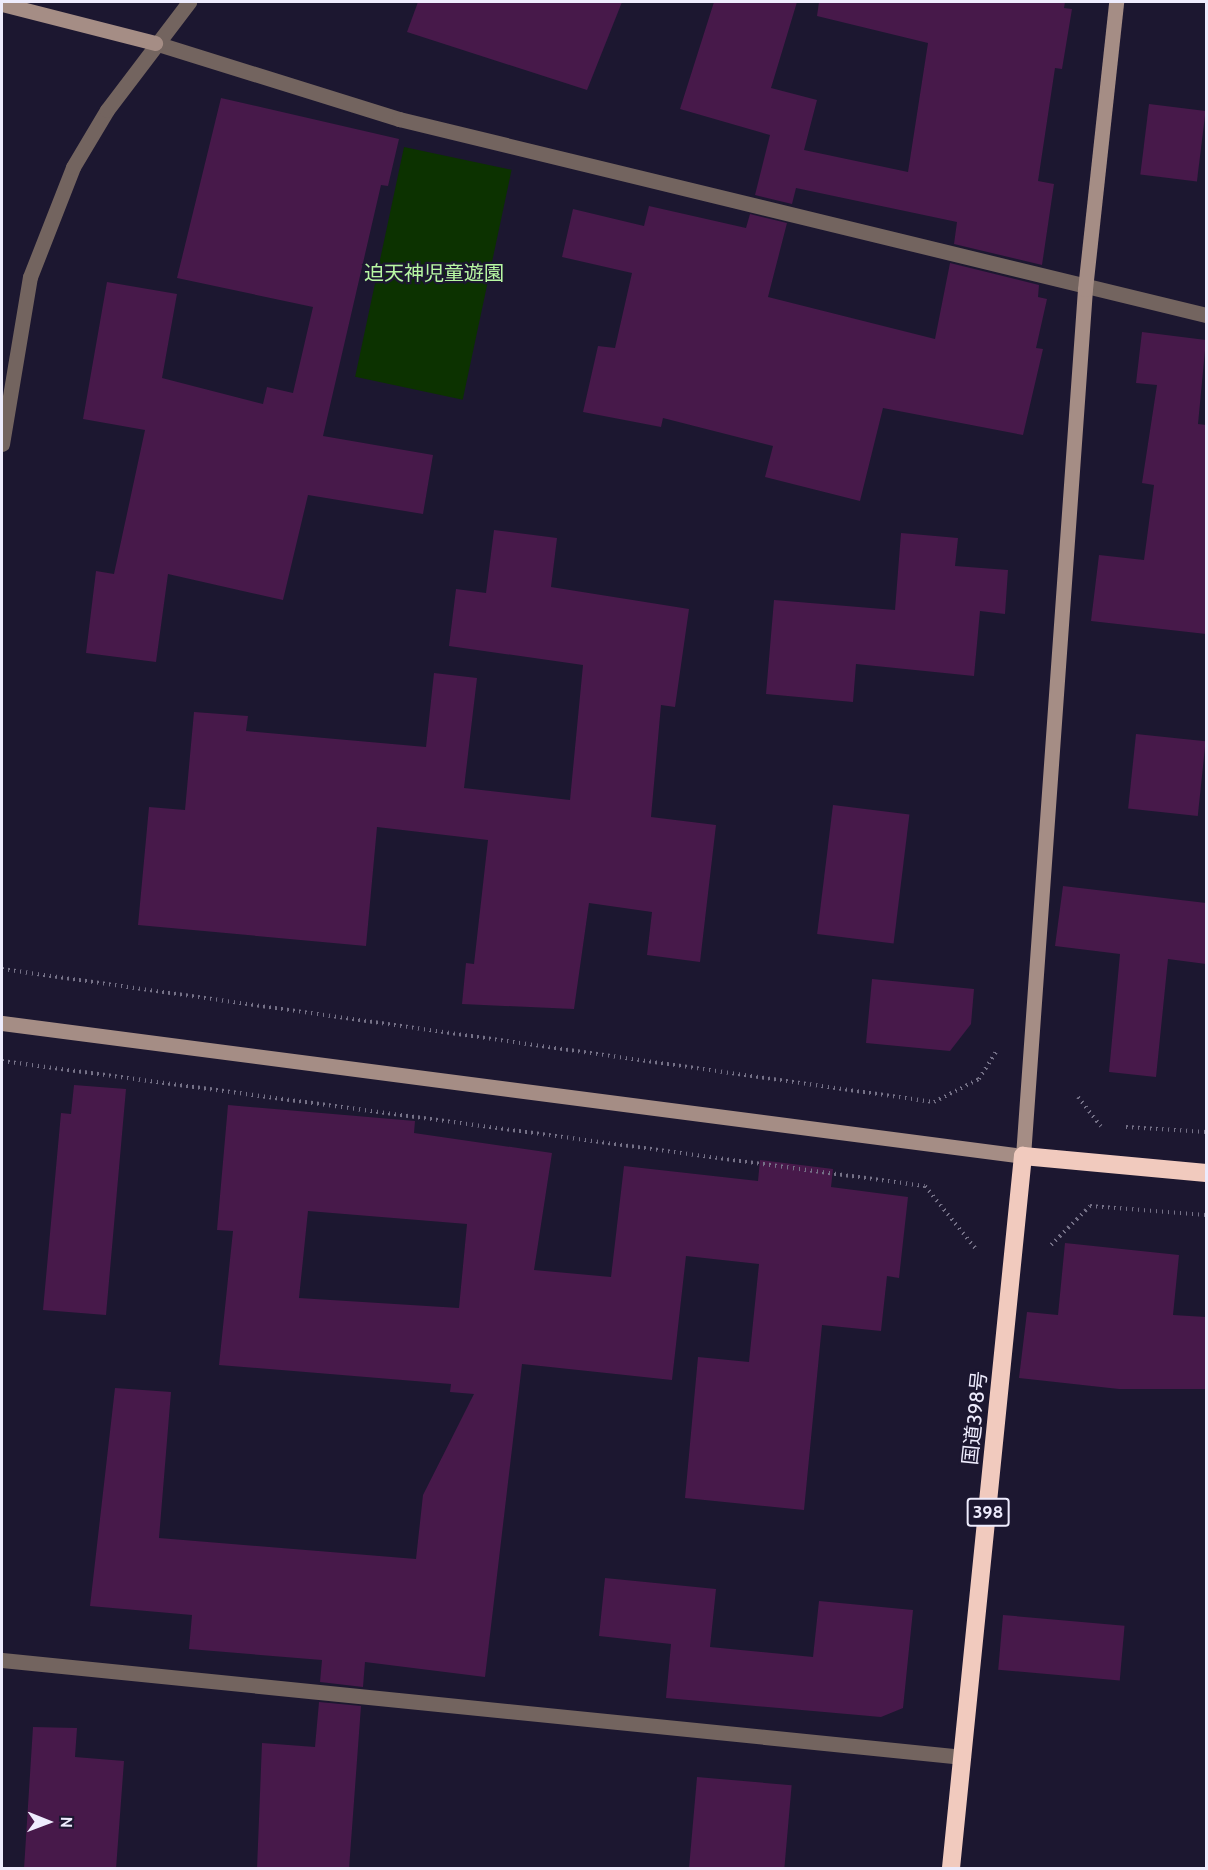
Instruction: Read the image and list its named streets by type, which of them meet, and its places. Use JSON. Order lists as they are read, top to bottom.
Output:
{
  "streets": {
    "highway": ["国道398号", "398"]
  },
  "parks": ["迫天神児童遊園"],
  "north": "right"
}
